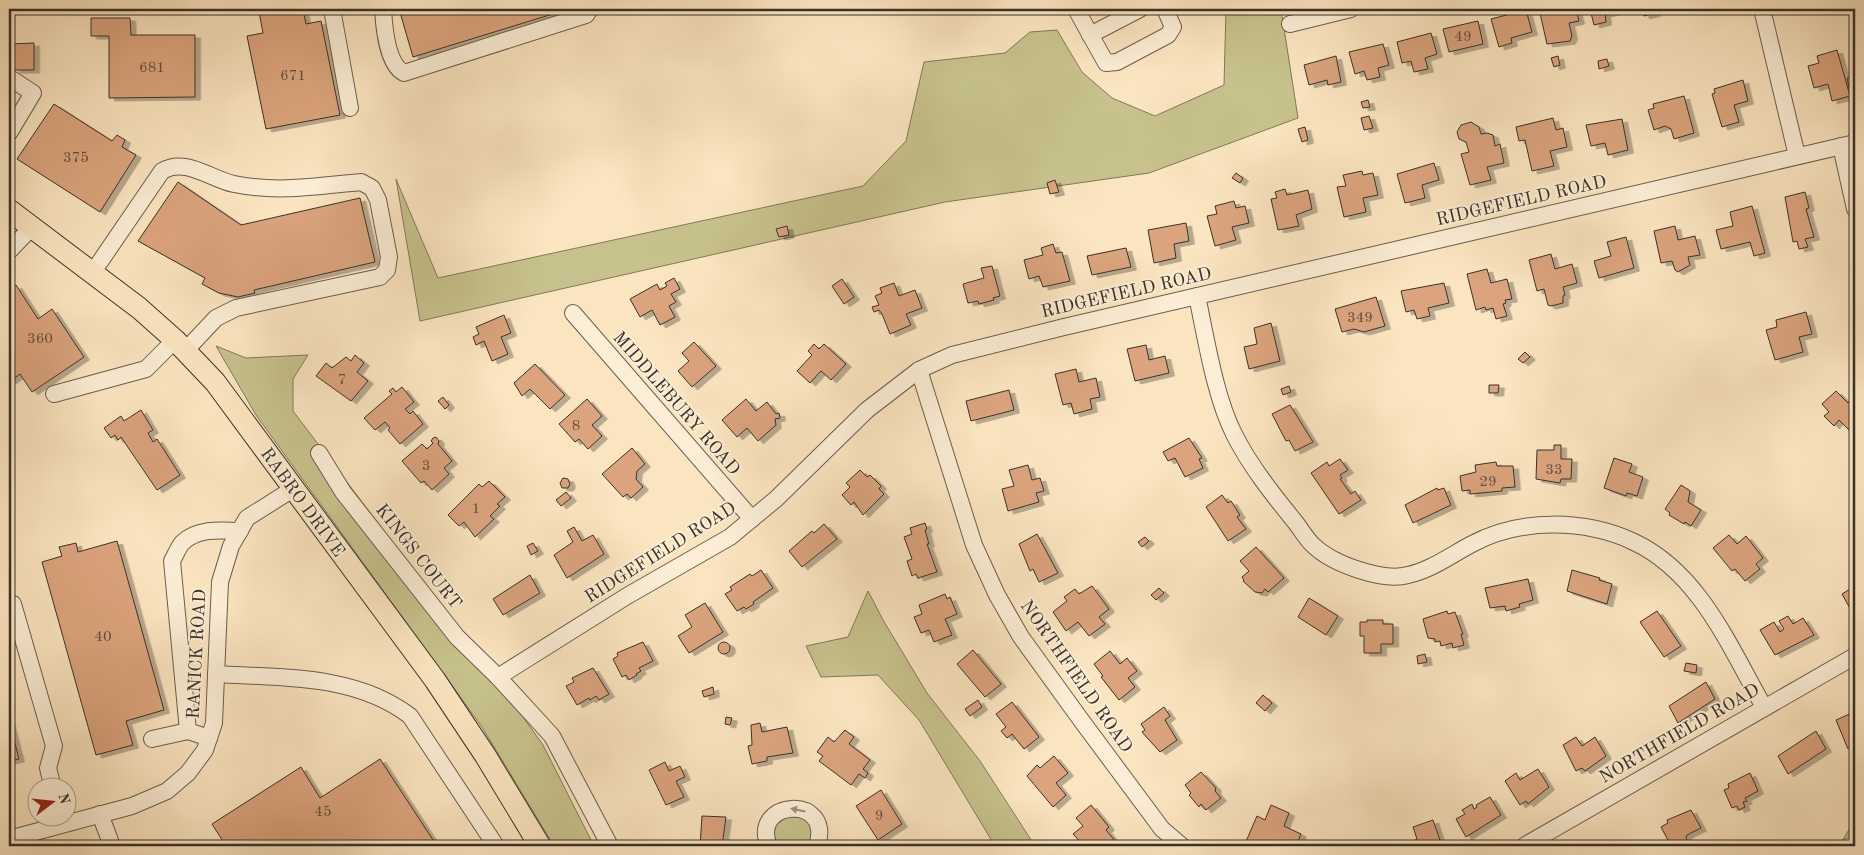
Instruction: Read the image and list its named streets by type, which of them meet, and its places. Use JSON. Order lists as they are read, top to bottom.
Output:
{
  "streets": {
    "main road": ["RABRO DRIVE"],
    "street": [
      "RIDGEFIELD ROAD",
      "MIDDLEBURY ROAD",
      "KINGS COURT",
      "RANICK ROAD",
      "NORTHFIELD ROAD"
    ]
  },
  "crossings": [
    ["RIDGEFIELD ROAD", "MIDDLEBURY ROAD"],
    ["RIDGEFIELD ROAD", "KINGS COURT"],
    ["RIDGEFIELD ROAD", "NORTHFIELD ROAD"],
    ["RABRO DRIVE", "RANICK ROAD"]
  ],
  "house_numbers": [
    "49",
    "681",
    "671",
    "375",
    "349",
    "360",
    "7",
    "8",
    "3",
    "33",
    "29",
    "1",
    "40",
    "45",
    "9"
  ],
  "north": "right"
}
